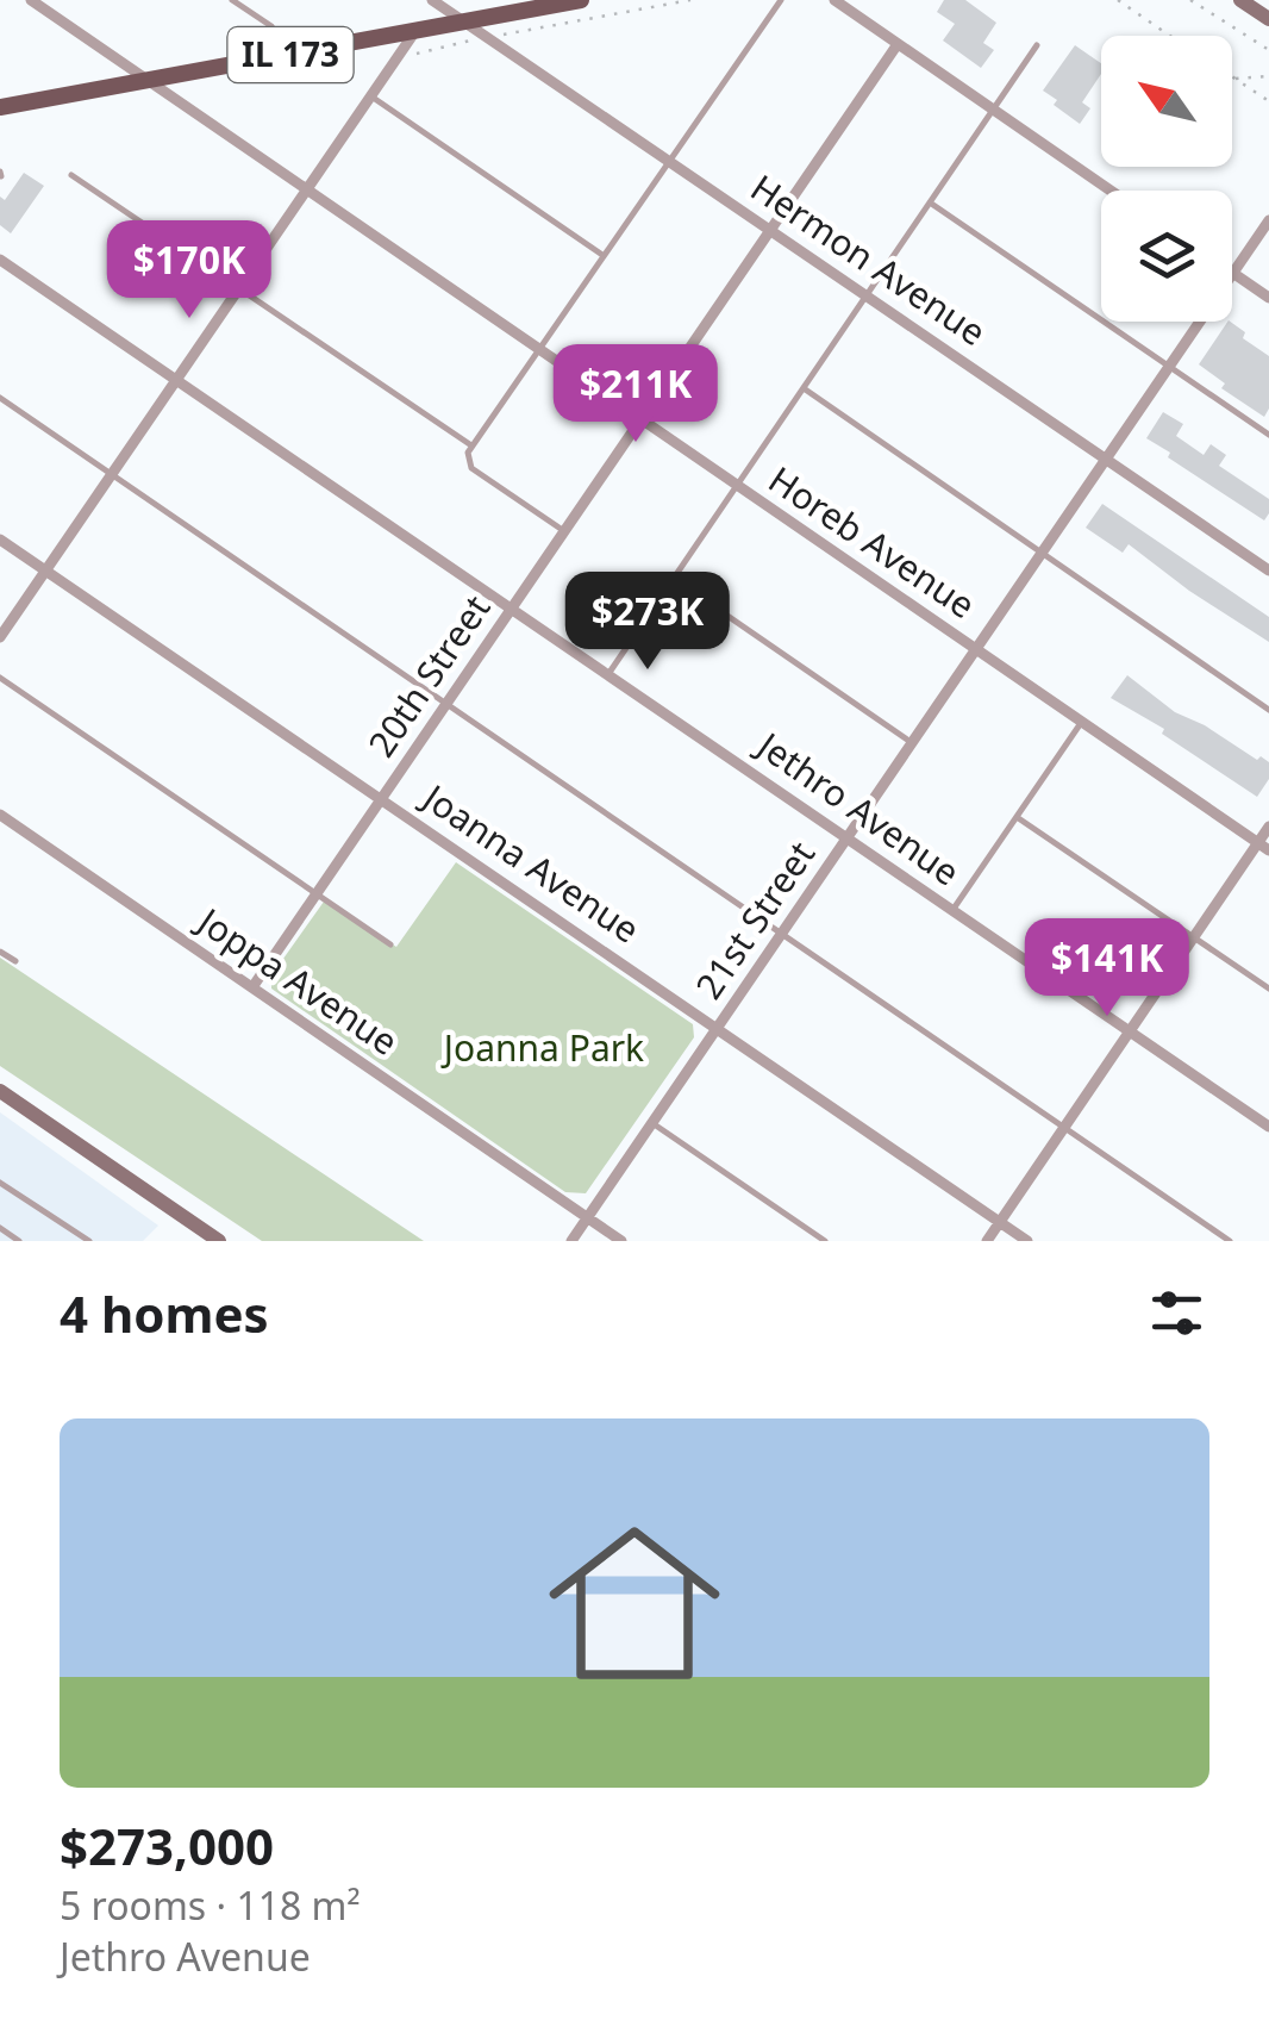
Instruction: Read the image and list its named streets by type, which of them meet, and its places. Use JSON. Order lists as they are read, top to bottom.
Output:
{
  "streets": {
    "main road": ["IL 173"],
    "street": [
      "Hermon Avenue",
      "Horeb Avenue",
      "20th Street",
      "Jethro Avenue",
      "Joanna Avenue",
      "21st Street",
      "Joppa Avenue"
    ]
  },
  "crossings": [
    ["IL 173", "Hermon Avenue"],
    ["IL 173", "Horeb Avenue"],
    ["Hermon Avenue", "20th Street"],
    ["Hermon Avenue", "21st Street"],
    ["Horeb Avenue", "20th Street"],
    ["Horeb Avenue", "21st Street"],
    ["20th Street", "Jethro Avenue"],
    ["20th Street", "Joanna Avenue"],
    ["20th Street", "Joppa Avenue"],
    ["Jethro Avenue", "21st Street"],
    ["Joanna Avenue", "21st Street"],
    ["21st Street", "Joppa Avenue"]
  ],
  "parks": ["Joanna Park"],
  "north": "top left",
  "page": {
    "price": [
      "$170K",
      "$211K",
      "$273K",
      "$141K"
    ],
    "heading": "4 homes",
    "list": [
      {
        "name": "$273,000",
        "note": "5 rooms · 118 m² · Jethro Avenue"
      }
    ]
  }
}
